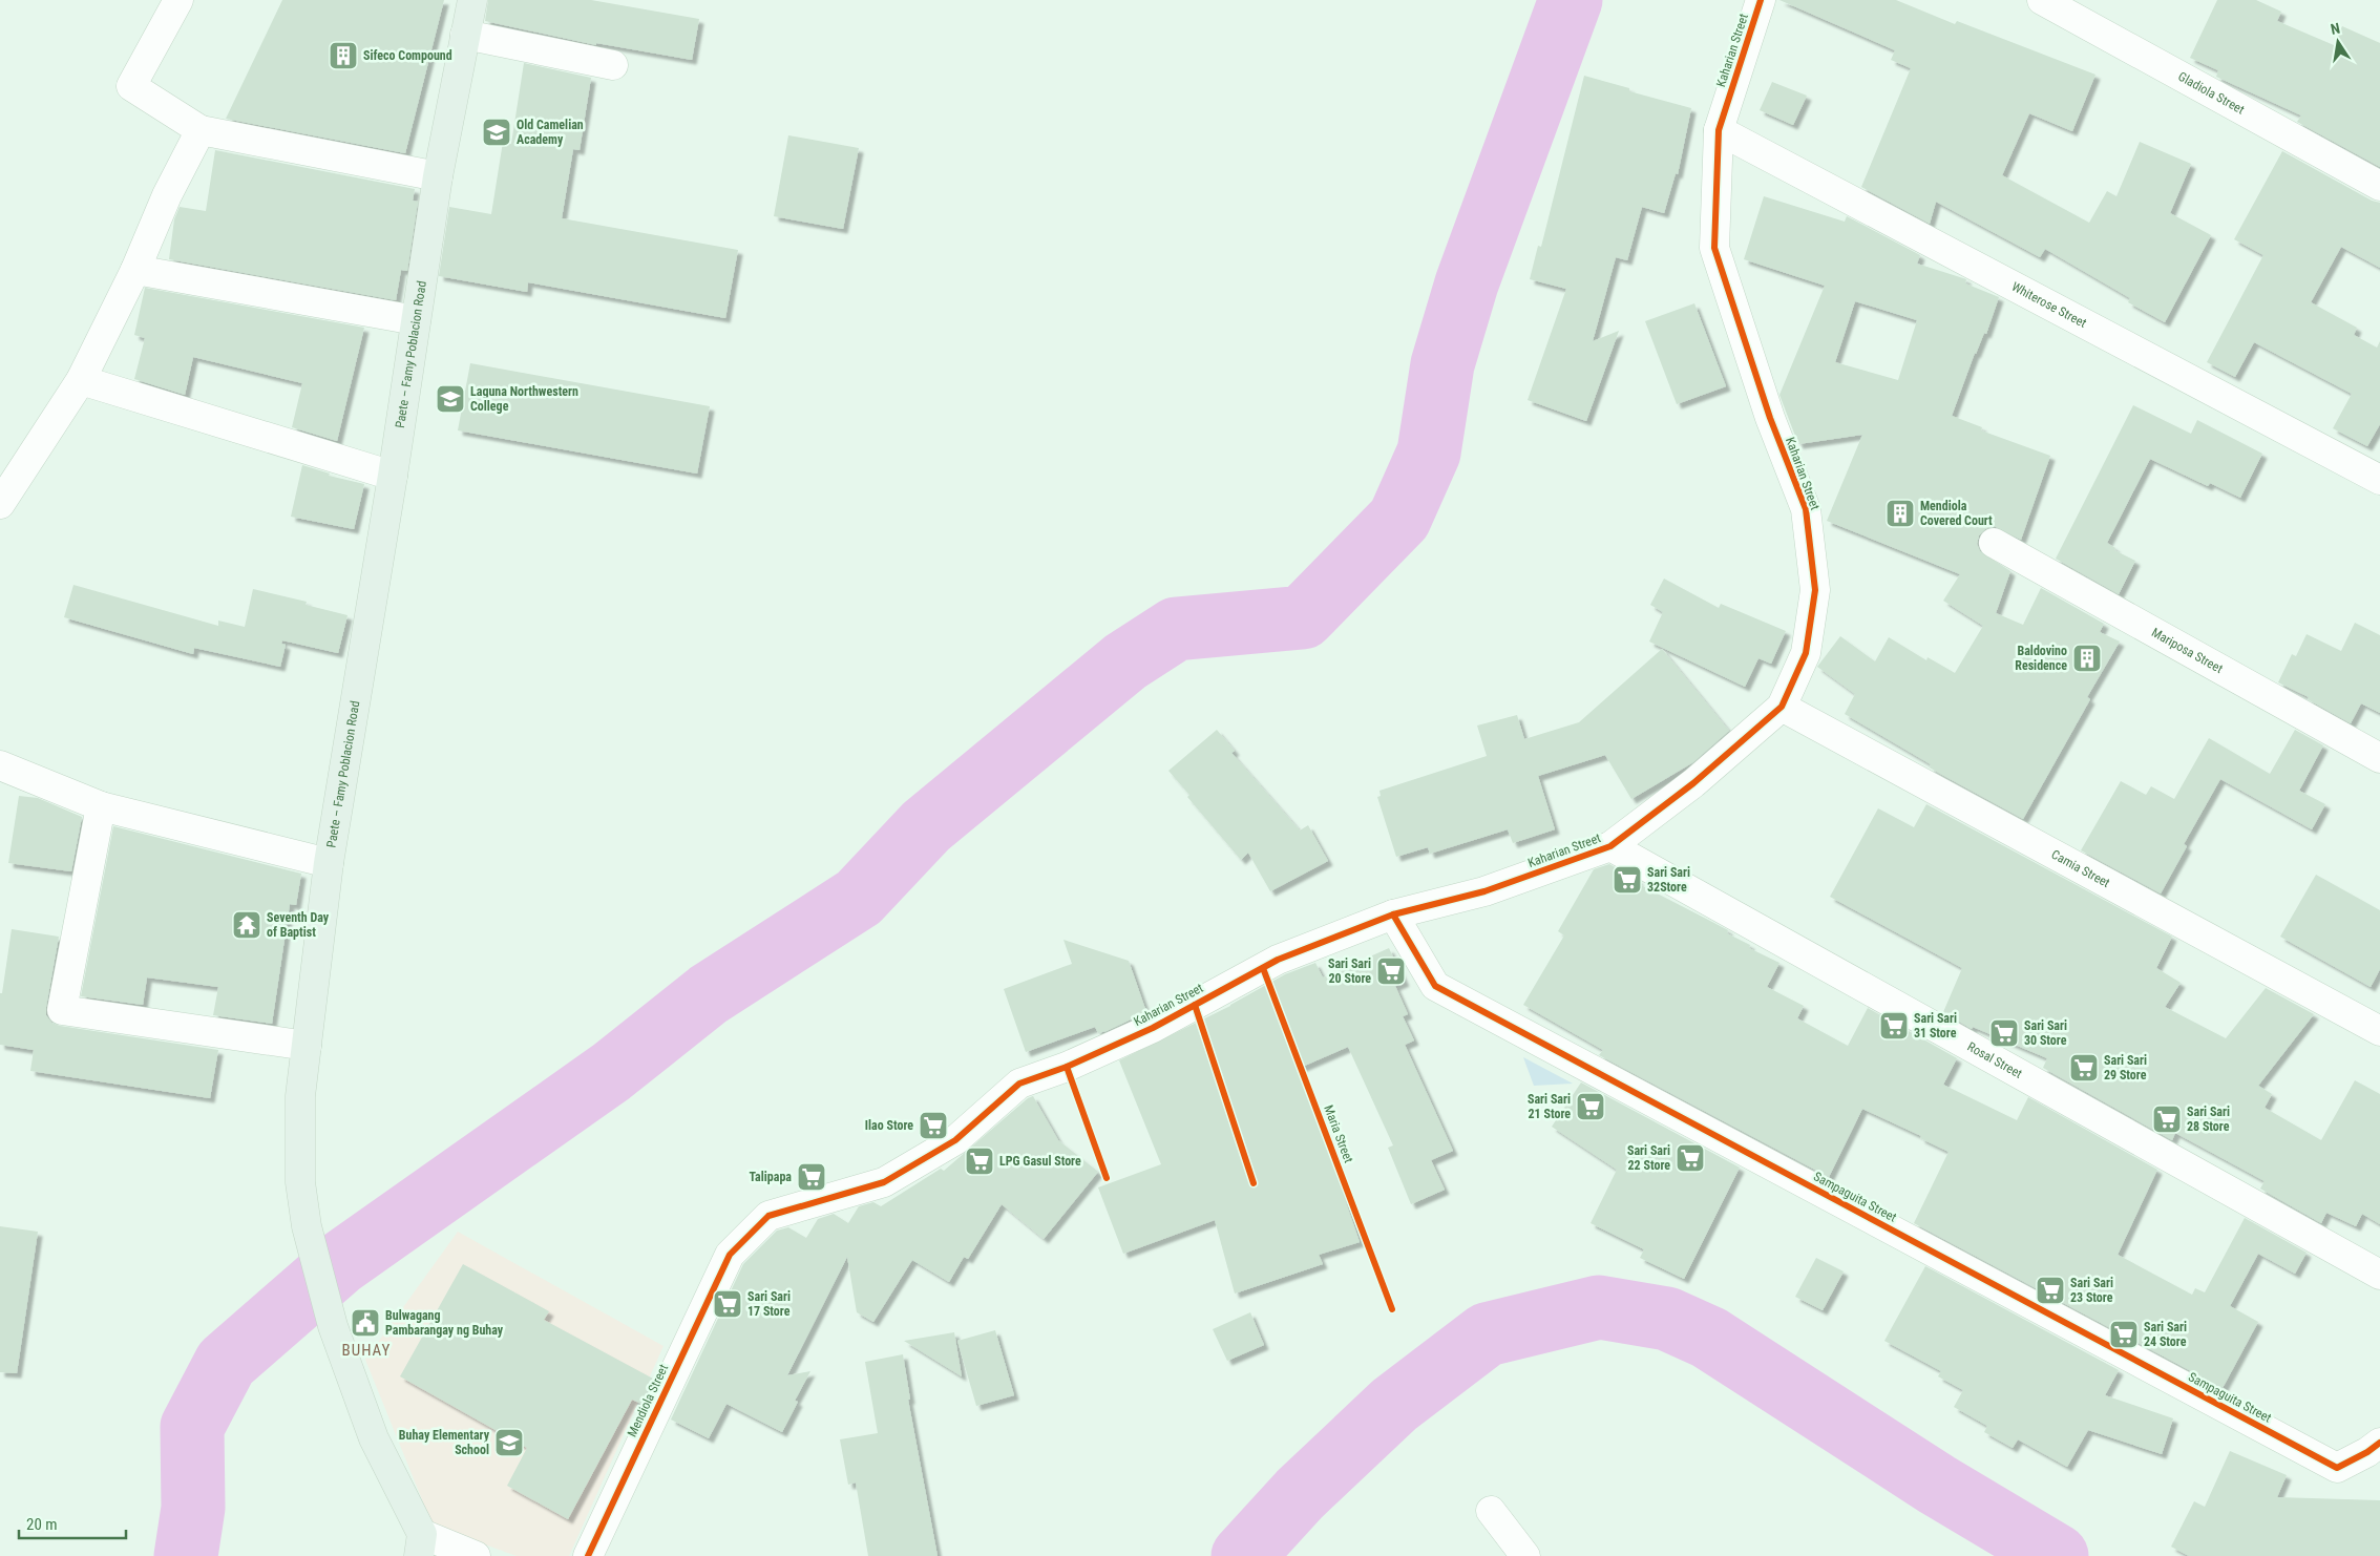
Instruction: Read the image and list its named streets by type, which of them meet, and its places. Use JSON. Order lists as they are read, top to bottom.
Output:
{
  "streets": {
    "main road": ["Paete – Famy Poblacion Road"],
    "street": [
      "Kaharian Street",
      "Gladiola Street",
      "Whiterose Street",
      "Mariposa Street",
      "Camia Street",
      "Rosal Street",
      "Sampaguita Street",
      "Mendiola Street"
    ],
    "cycle path": ["Maria Street"]
  },
  "crossings": [
    ["Kaharian Street", "Whiterose Street"],
    ["Kaharian Street", "Camia Street"],
    ["Kaharian Street", "Rosal Street"],
    ["Kaharian Street", "Sampaguita Street"],
    ["Kaharian Street", "Mendiola Street"]
  ],
  "districts": ["BUHAY"],
  "places": {
    "building": ["Sifeco Compound", "Mendiola Covered Court", "Baldovino Residence"],
    "school or university": ["Old Camelian Academy", "Laguna Northwestern College", "Buhay Elementary School"],
    "supermarket": [
      "Sari Sari 32Store",
      "Sari Sari 20 Store",
      "Sari Sari 31 Store",
      "Sari Sari 30 Store",
      "Sari Sari 29 Store",
      "Sari Sari 21 Store",
      "Sari Sari 28 Store",
      "Ilao Store",
      "Sari Sari 22 Store",
      "LPG Gasul Store",
      "Talipapa",
      "Sari Sari 23 Store",
      "Sari Sari 17 Store",
      "Sari Sari 24 Store"
    ],
    "temple": ["Seventh Day of Baptist"],
    "public building": ["Bulwagang Pambarangay ng Buhay"]
  },
  "scale_bar": "20 m",
  "north": "top"
}
